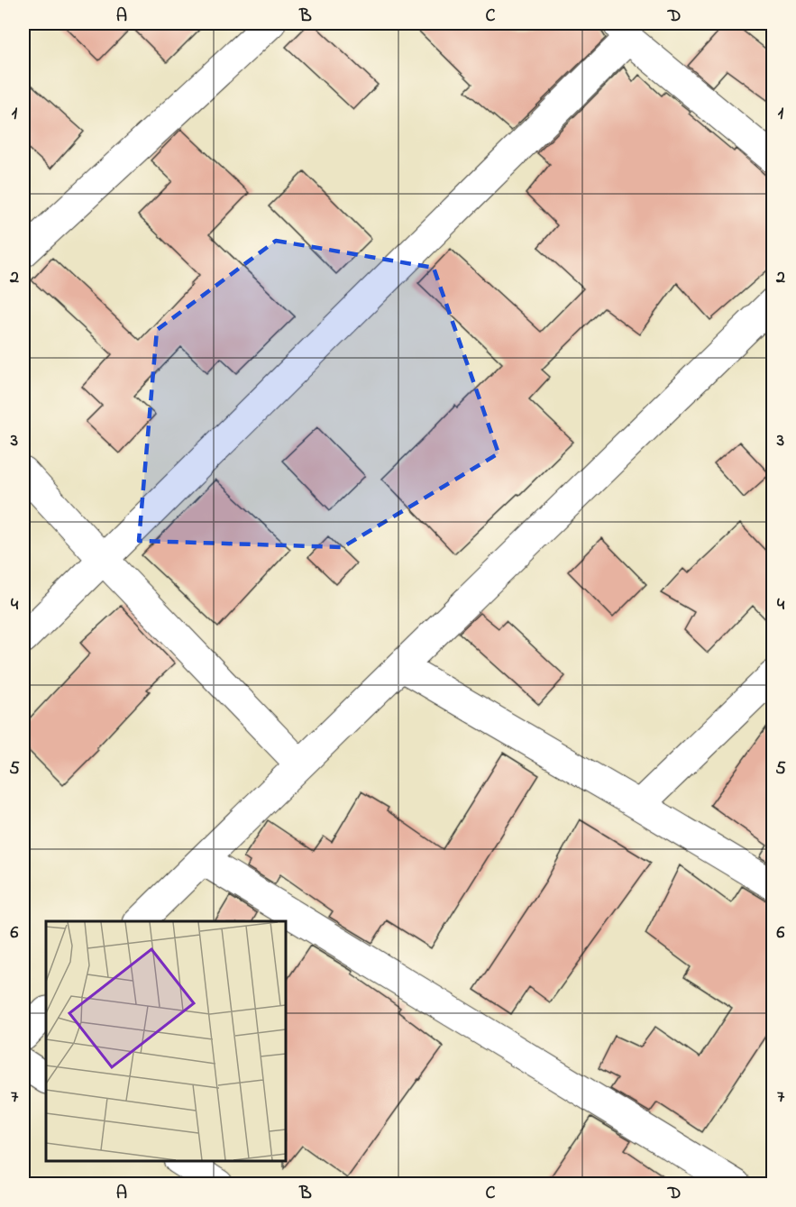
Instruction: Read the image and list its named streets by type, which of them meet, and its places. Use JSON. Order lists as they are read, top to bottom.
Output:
{
  "grid": {
    "columns": [
      "A",
      "B",
      "C",
      "D"
    ],
    "rows": [
      "1",
      "2",
      "3",
      "4",
      "5",
      "6",
      "7"
    ]
  }
}
